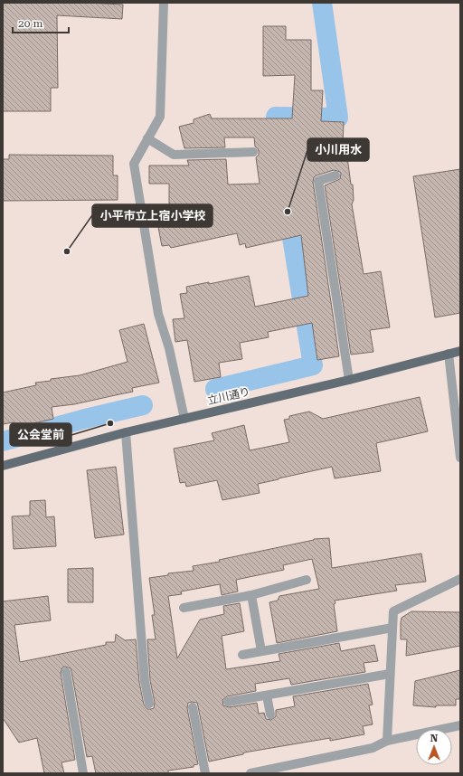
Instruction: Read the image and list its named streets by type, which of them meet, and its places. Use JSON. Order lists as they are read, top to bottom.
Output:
{
  "streets": {
    "main road": ["立川通り"]
  },
  "places": ["小川用水", "小平市立上宿小学校", "公会堂前"],
  "scale_bar": "20 m",
  "north": "top"
}
